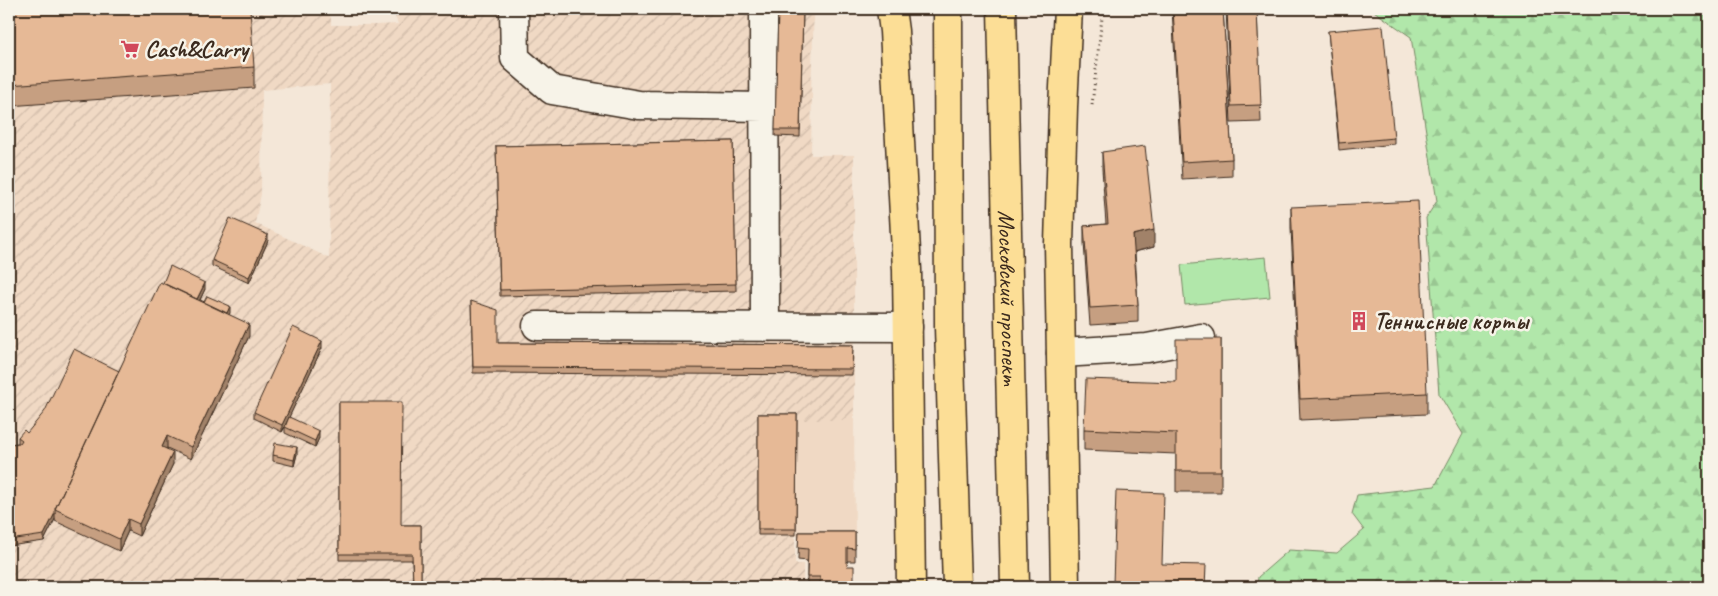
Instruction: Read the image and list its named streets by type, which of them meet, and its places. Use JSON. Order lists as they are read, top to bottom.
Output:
{
  "streets": {
    "main road": ["Московский проспект"]
  },
  "places": {
    "supermarket": ["Cash&Carry"],
    "building": ["Теннисные корты"]
  }
}
